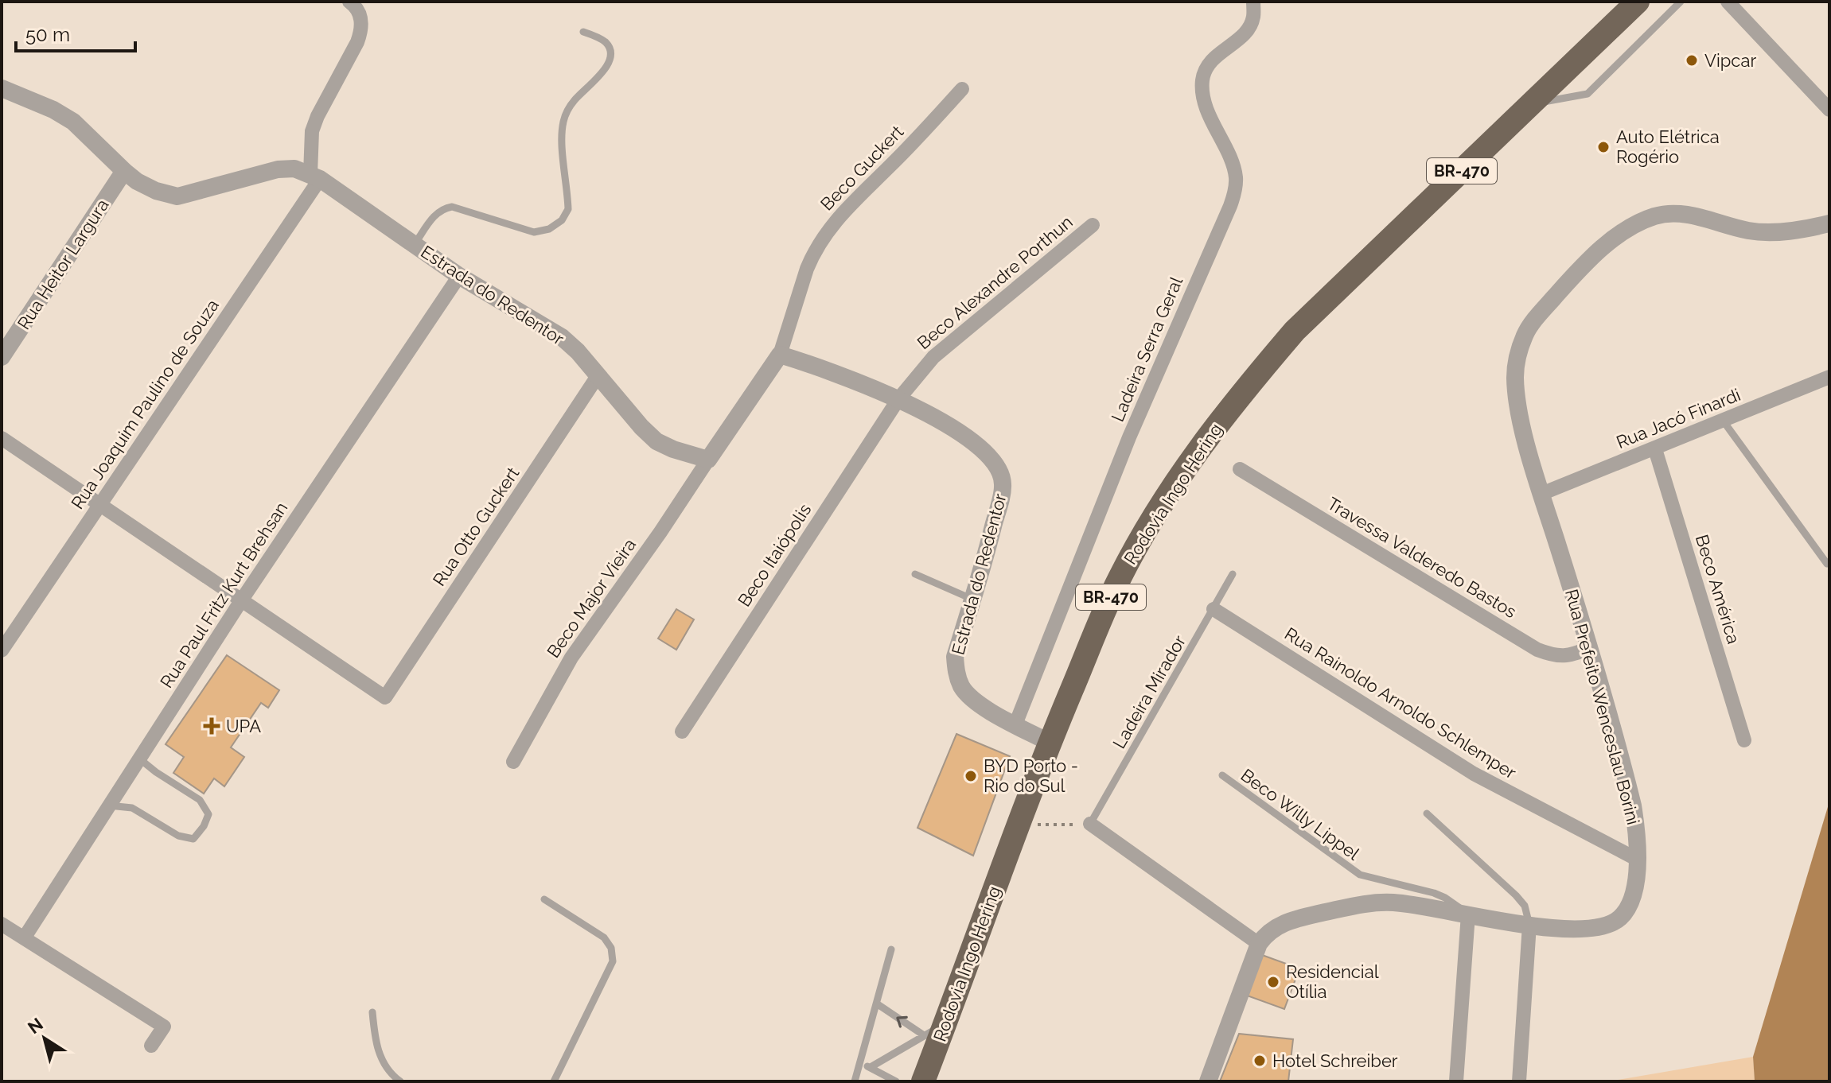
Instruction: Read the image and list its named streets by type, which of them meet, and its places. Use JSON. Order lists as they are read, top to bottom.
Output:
{
  "streets": {
    "highway": ["BR-470", "Rodovia Ingo Hering"],
    "street": [
      "Beco Guckert",
      "Rua Heitor Largura",
      "Beco Alexandre Porthun",
      "Estrada do Redentor",
      "Ladeira Serra Geral",
      "Rua Joaquim Paulino de Souza",
      "Rua Jacó Finardi",
      "Rua Otto Guckert",
      "Beco Itaiópolis",
      "Travessa Valderedo Bastos",
      "Beco América",
      "Rua Paul Fritz Kurt Brehsan",
      "Beco Major Vieira",
      "Rua Rainoldo Arnoldo Schlemper",
      "Rua Prefeito Wenceslau Borini"
    ],
    "lane": ["Ladeira Mirador", "Beco Willy Lippel"]
  },
  "crossings": [
    ["Beco Guckert", "Estrada do Redentor"],
    ["Rua Heitor Largura", "Estrada do Redentor"],
    ["Beco Alexandre Porthun", "Estrada do Redentor"],
    ["Beco Alexandre Porthun", "Beco Itaiópolis"],
    ["Estrada do Redentor", "Ladeira Serra Geral"],
    ["Estrada do Redentor", "Rua Joaquim Paulino de Souza"],
    ["Estrada do Redentor", "Rodovia Ingo Hering"],
    ["Estrada do Redentor", "Rua Otto Guckert"],
    ["Estrada do Redentor", "Beco Itaiópolis"],
    ["Estrada do Redentor", "Rua Paul Fritz Kurt Brehsan"],
    ["Estrada do Redentor", "Beco Major Vieira"],
    ["Rua Jacó Finardi", "Beco América"],
    ["Rua Jacó Finardi", "Rua Prefeito Wenceslau Borini"],
    ["Rua Otto Guckert", "Rua Paul Fritz Kurt Brehsan"],
    ["Travessa Valderedo Bastos", "Rua Prefeito Wenceslau Borini"],
    ["Ladeira Mirador", "Rua Rainoldo Arnoldo Schlemper"],
    ["Rua Rainoldo Arnoldo Schlemper", "Rua Prefeito Wenceslau Borini"],
    ["Rua Prefeito Wenceslau Borini", "Beco Willy Lippel"]
  ],
  "places": {
    "other": [
      "Vipcar",
      "Auto Elétrica Rogério",
      "BYD Porto - Rio do Sul",
      "Residencial Otília",
      "Hotel Schreiber"
    ],
    "health": ["UPA"]
  },
  "scale_bar": "50 m",
  "north": "top left"
}
